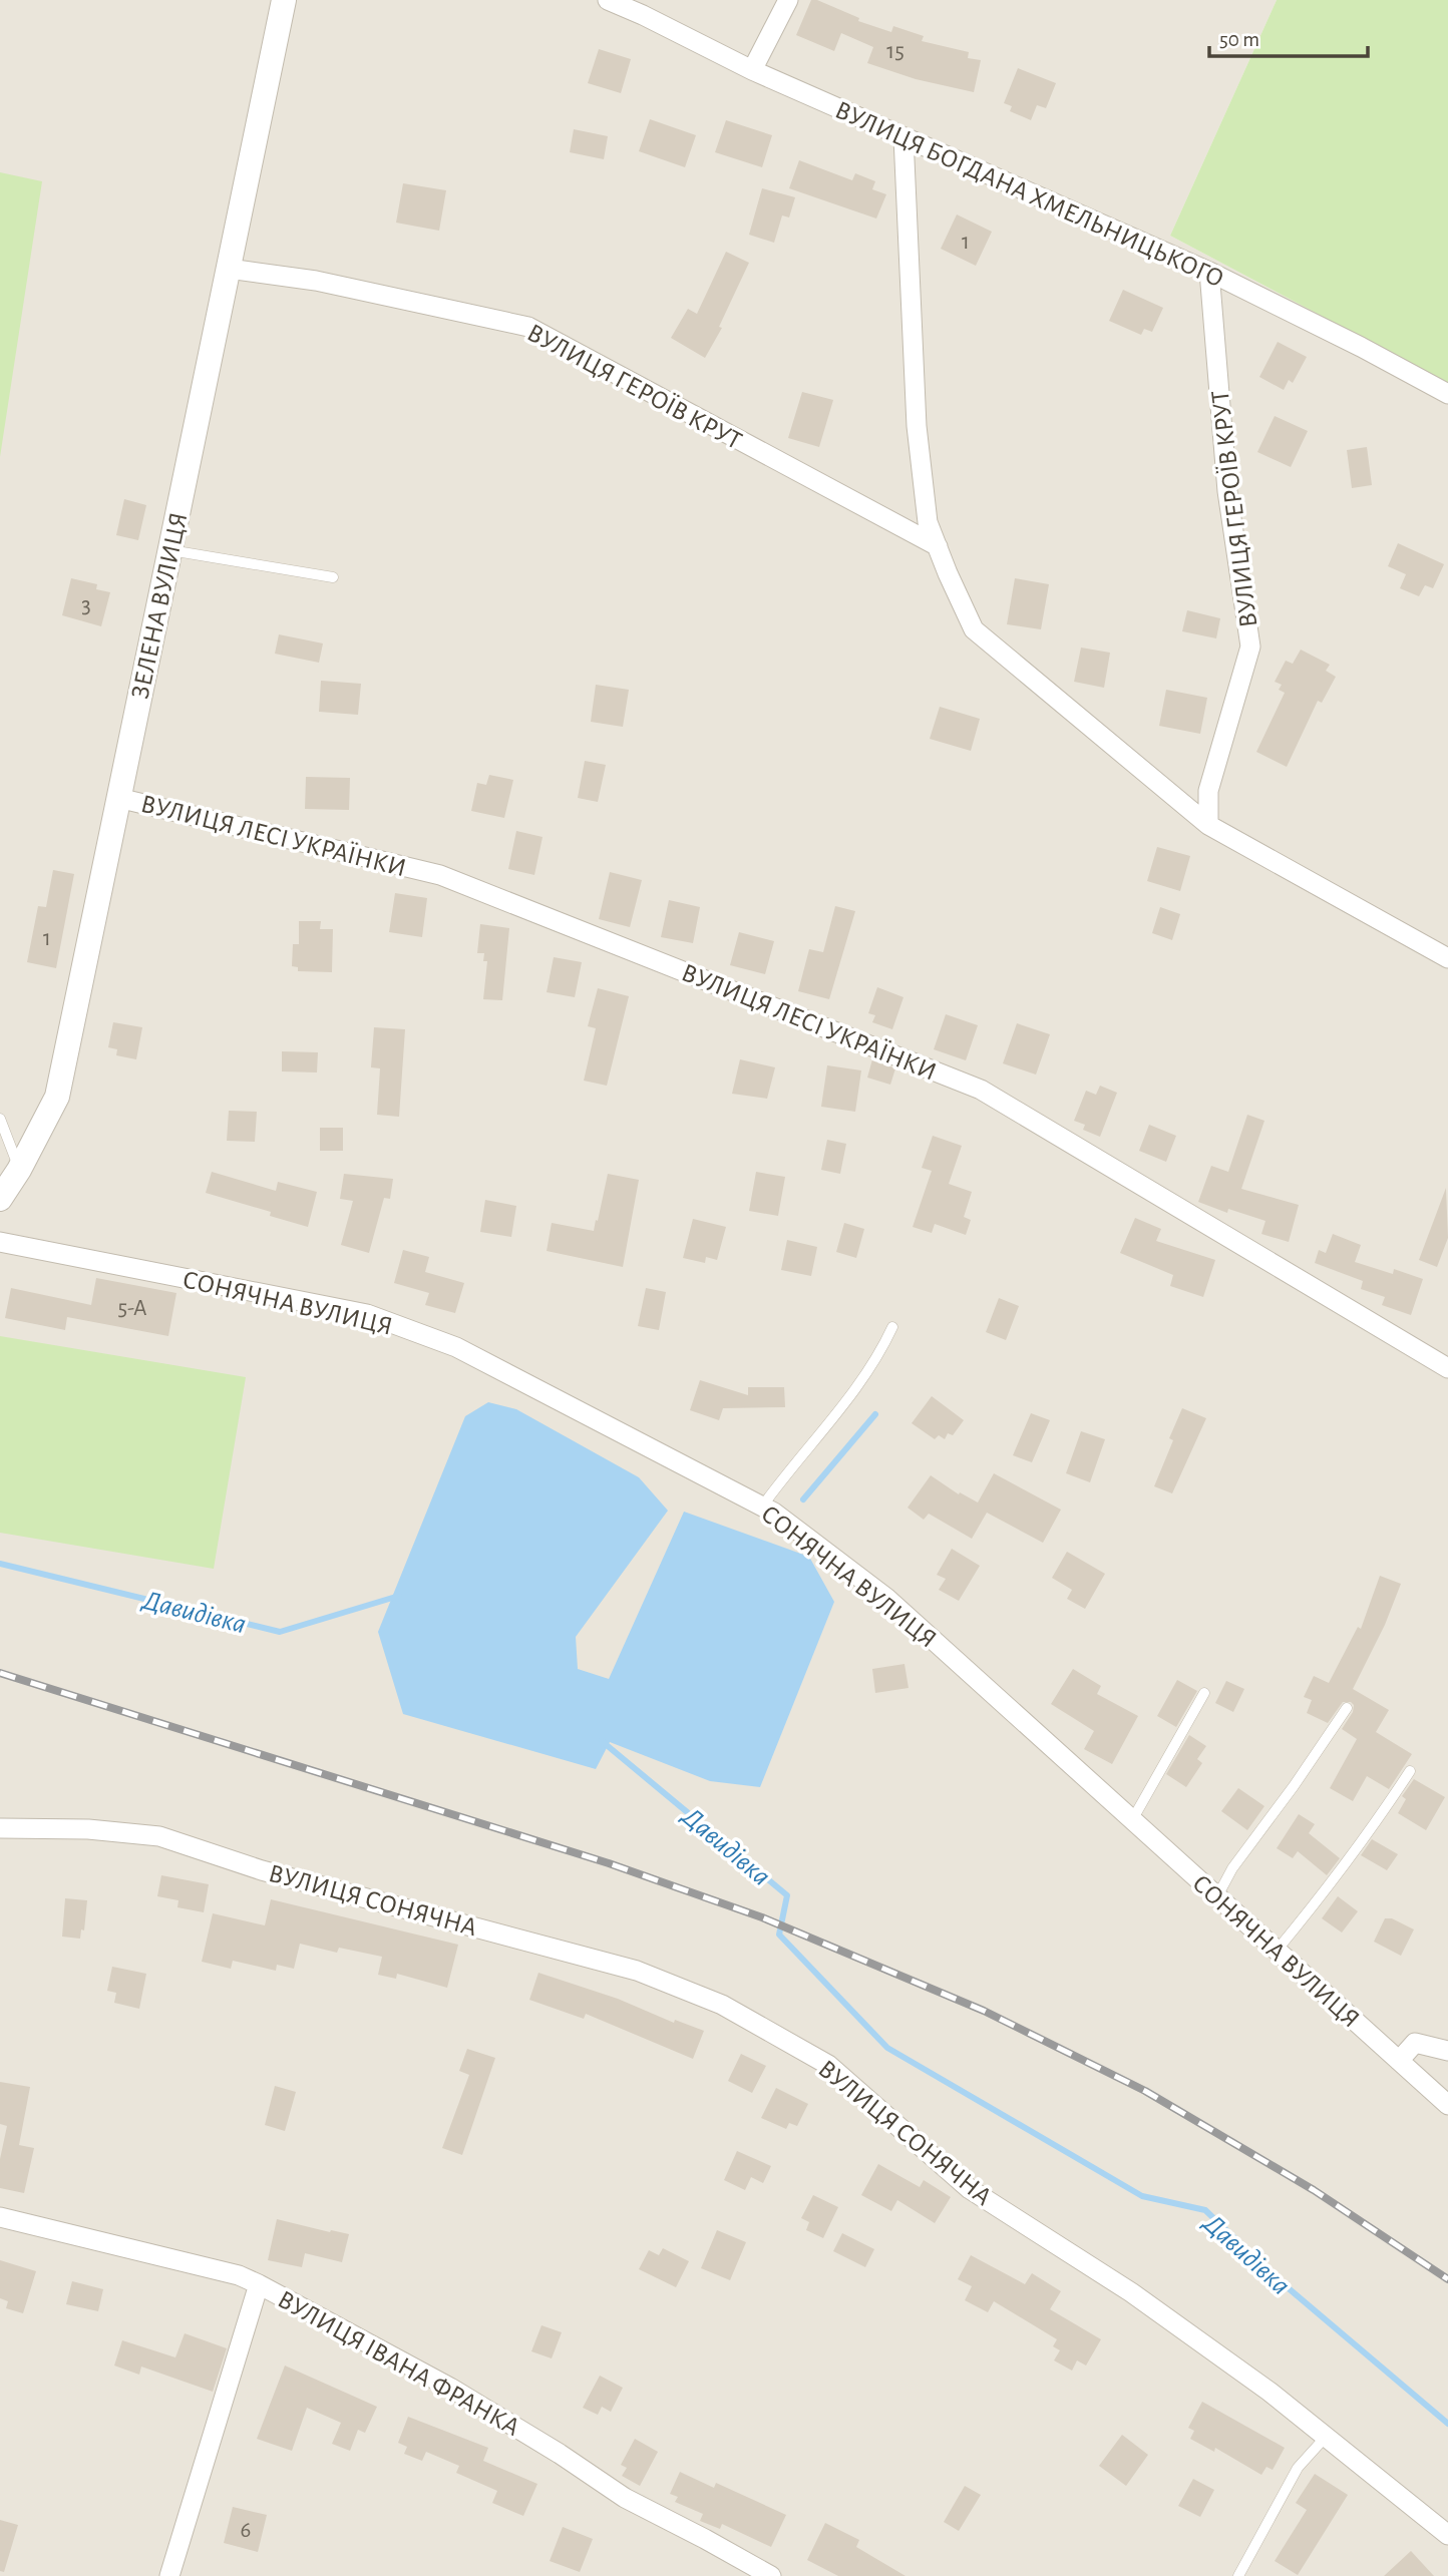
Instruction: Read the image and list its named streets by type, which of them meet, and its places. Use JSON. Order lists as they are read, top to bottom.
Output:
{
  "streets": {
    "street": [
      "ВУЛИЦЯ БОГДАНА ХМЕЛЬНИЦЬКОГО",
      "ВУЛИЦЯ ГЕРОЇВ КРУТ",
      "ЗЕЛЕНА ВУЛИЦЯ",
      "ВУЛИЦЯ ЛЕСІ УКРАЇНКИ",
      "СОНЯЧНА ВУЛИЦЯ",
      "ВУЛИЦЯ СОНЯЧНА",
      "ВУЛИЦЯ ІВАНА ФРАНКА"
    ]
  },
  "crossings": [
    ["ВУЛИЦЯ БОГДАНА ХМЕЛЬНИЦЬКОГО", "ВУЛИЦЯ ГЕРОЇВ КРУТ"],
    ["ВУЛИЦЯ ГЕРОЇВ КРУТ", "ЗЕЛЕНА ВУЛИЦЯ"],
    ["ЗЕЛЕНА ВУЛИЦЯ", "ВУЛИЦЯ ЛЕСІ УКРАЇНКИ"]
  ],
  "water": ["Давидівка"],
  "house_numbers": [
    "15",
    "1",
    "3",
    "1",
    "5-А",
    "6"
  ],
  "scale_bar": "50 m"
}
